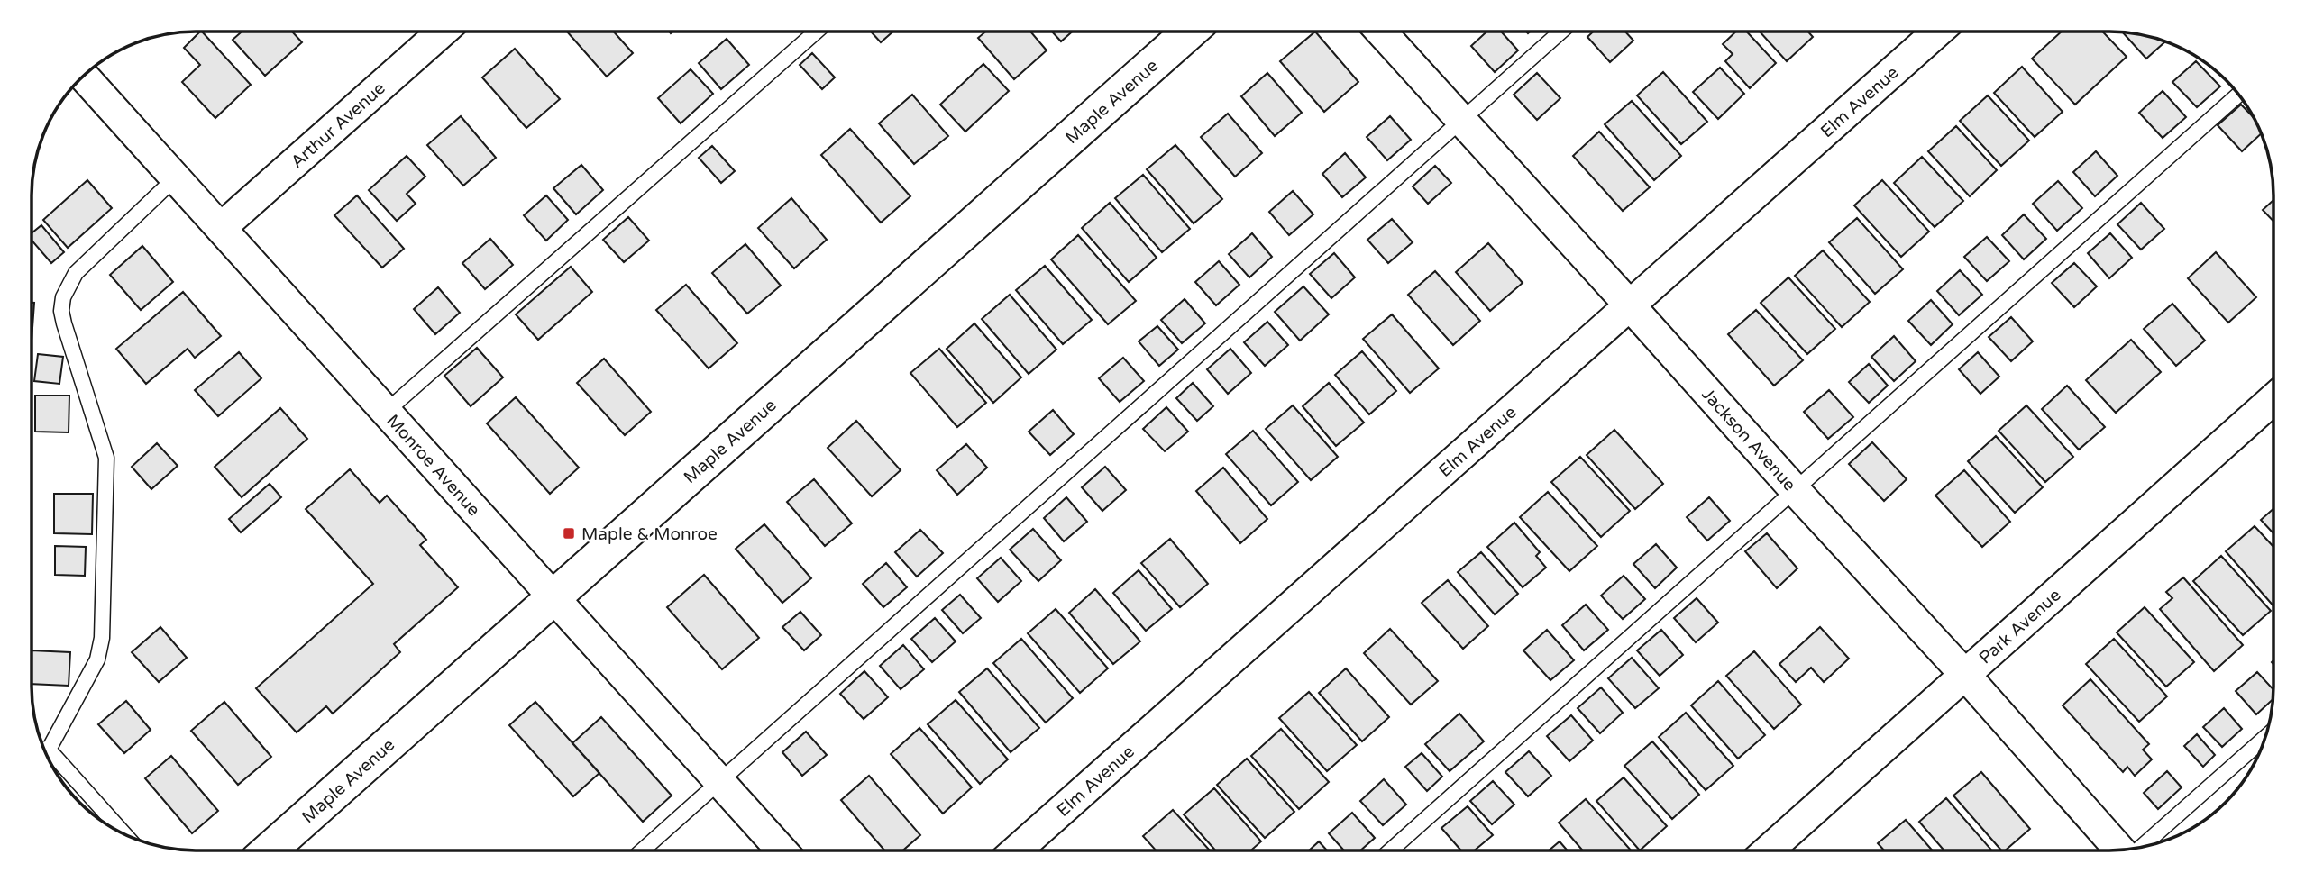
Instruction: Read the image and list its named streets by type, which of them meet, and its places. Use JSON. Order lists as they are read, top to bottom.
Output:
{
  "streets": {
    "street": [
      "Maple Avenue",
      "Elm Avenue",
      "Arthur Avenue",
      "Jackson Avenue",
      "Monroe Avenue",
      "Park Avenue"
    ]
  },
  "crossings": [
    ["Maple Avenue", "Monroe Avenue"],
    ["Elm Avenue", "Jackson Avenue"],
    ["Arthur Avenue", "Monroe Avenue"],
    ["Jackson Avenue", "Park Avenue"]
  ],
  "places": {
    "transit": ["Maple & Monroe"]
  }
}
